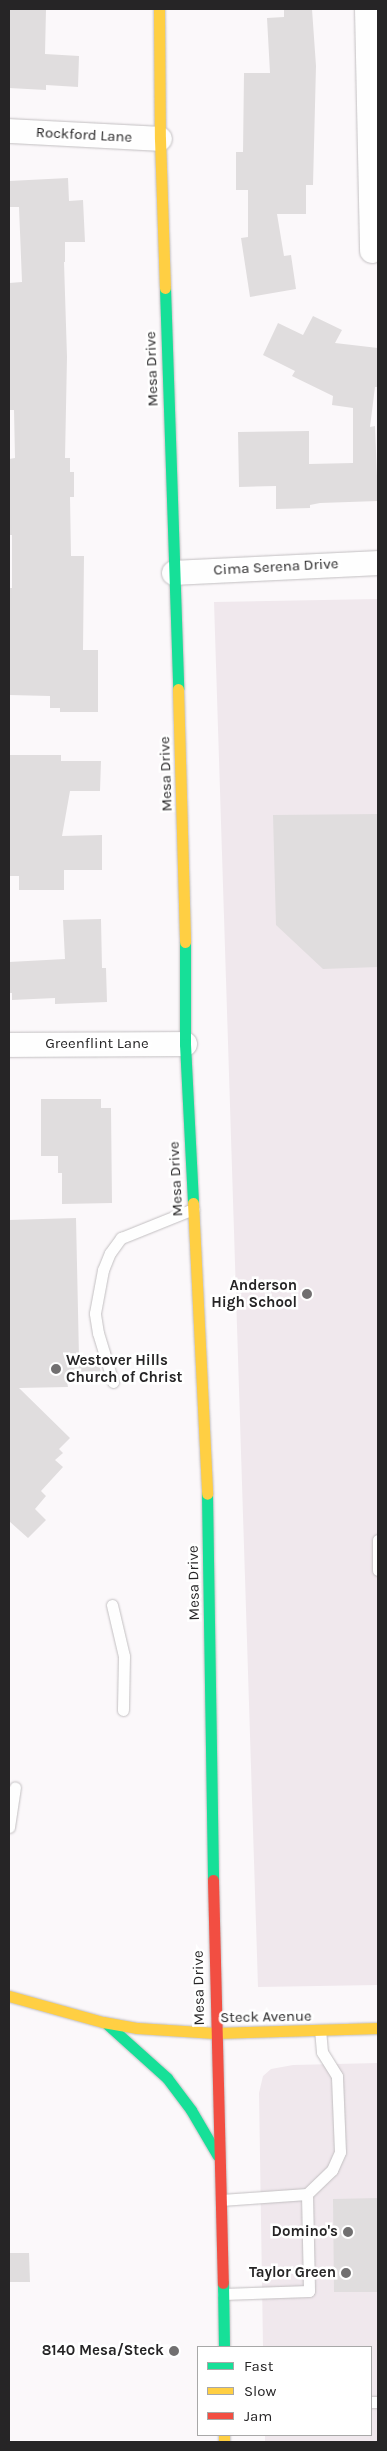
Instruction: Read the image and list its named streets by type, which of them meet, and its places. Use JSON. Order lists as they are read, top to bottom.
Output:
{
  "streets": {
    "street": [
      "Rockford Lane",
      "Mesa Drive",
      "Cima Serena Drive",
      "Greenflint Lane",
      "Steck Avenue"
    ]
  },
  "crossings": [
    ["Rockford Lane", "Mesa Drive"],
    ["Mesa Drive", "Cima Serena Drive"],
    ["Mesa Drive", "Greenflint Lane"],
    ["Mesa Drive", "Steck Avenue"]
  ],
  "places": [
    "Anderson High School",
    "Westover Hills Church of Christ",
    "Domino's",
    "Taylor Green",
    "8140 Mesa/Steck"
  ],
  "legend": ["Fast", "Slow", "Jam"]
}
